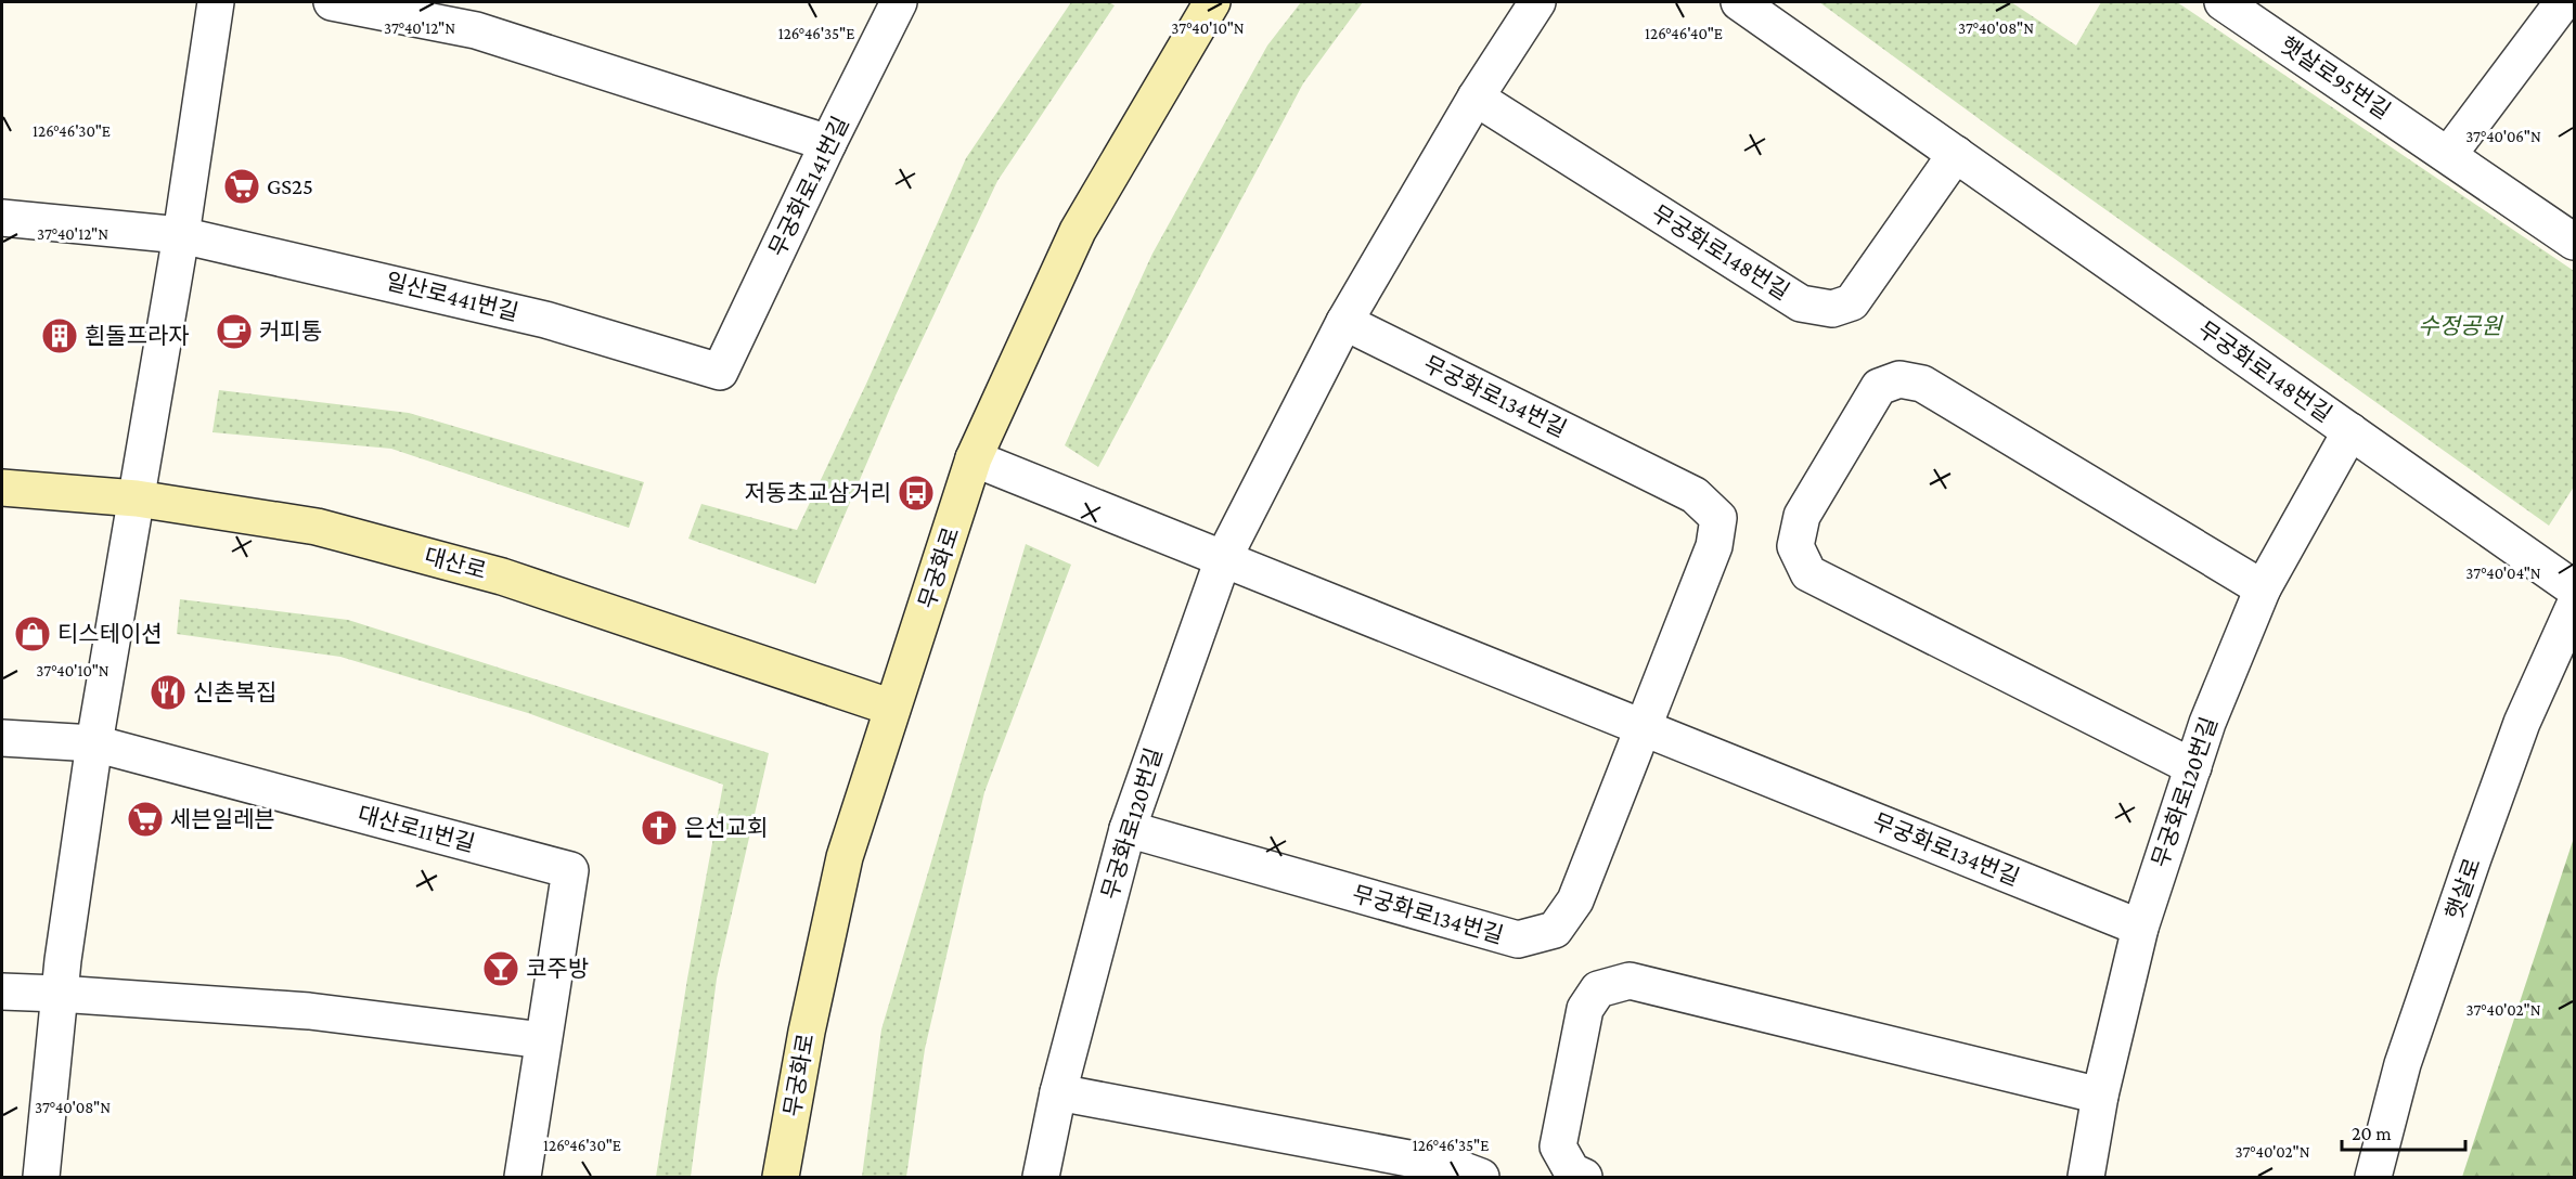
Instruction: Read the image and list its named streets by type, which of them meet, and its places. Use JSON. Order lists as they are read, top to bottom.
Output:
{
  "streets": {
    "main road": ["대산로", "무궁화로"],
    "street": [
      "햇살로95번길",
      "무궁화로141번길",
      "무궁화로148번길",
      "일산로441번길",
      "무궁화로134번길",
      "무궁화로120번길",
      "대산로11번길",
      "햇살로"
    ]
  },
  "crossings": [
    ["무궁화로141번길", "일산로441번길"],
    ["무궁화로148번길", "무궁화로120번길"],
    ["무궁화로134번길", "무궁화로"],
    ["무궁화로134번길", "무궁화로120번길"],
    ["대산로", "무궁화로"]
  ],
  "parks": ["수정공원"],
  "places": {
    "supermarket": ["GS25", "세븐일레븐"],
    "cafe": ["커피통"],
    "building": ["흰돌프라자"],
    "bus stop": ["저동초교삼거리"],
    "shop": ["티스테이션"],
    "restaurant": ["신촌복집"],
    "church": ["은선교회"],
    "bar": ["코주방"]
  },
  "scale_bar": "20 m",
  "coordinates": [
    "37°40'12\"N",
    "37°40'10\"N",
    "37°40'08\"N",
    "126°46'35\"E",
    "126°46'40\"E",
    "126°46'30\"E",
    "37°40'06\"N",
    "37°40'04\"N",
    "37°40'02\"N"
  ]
}
